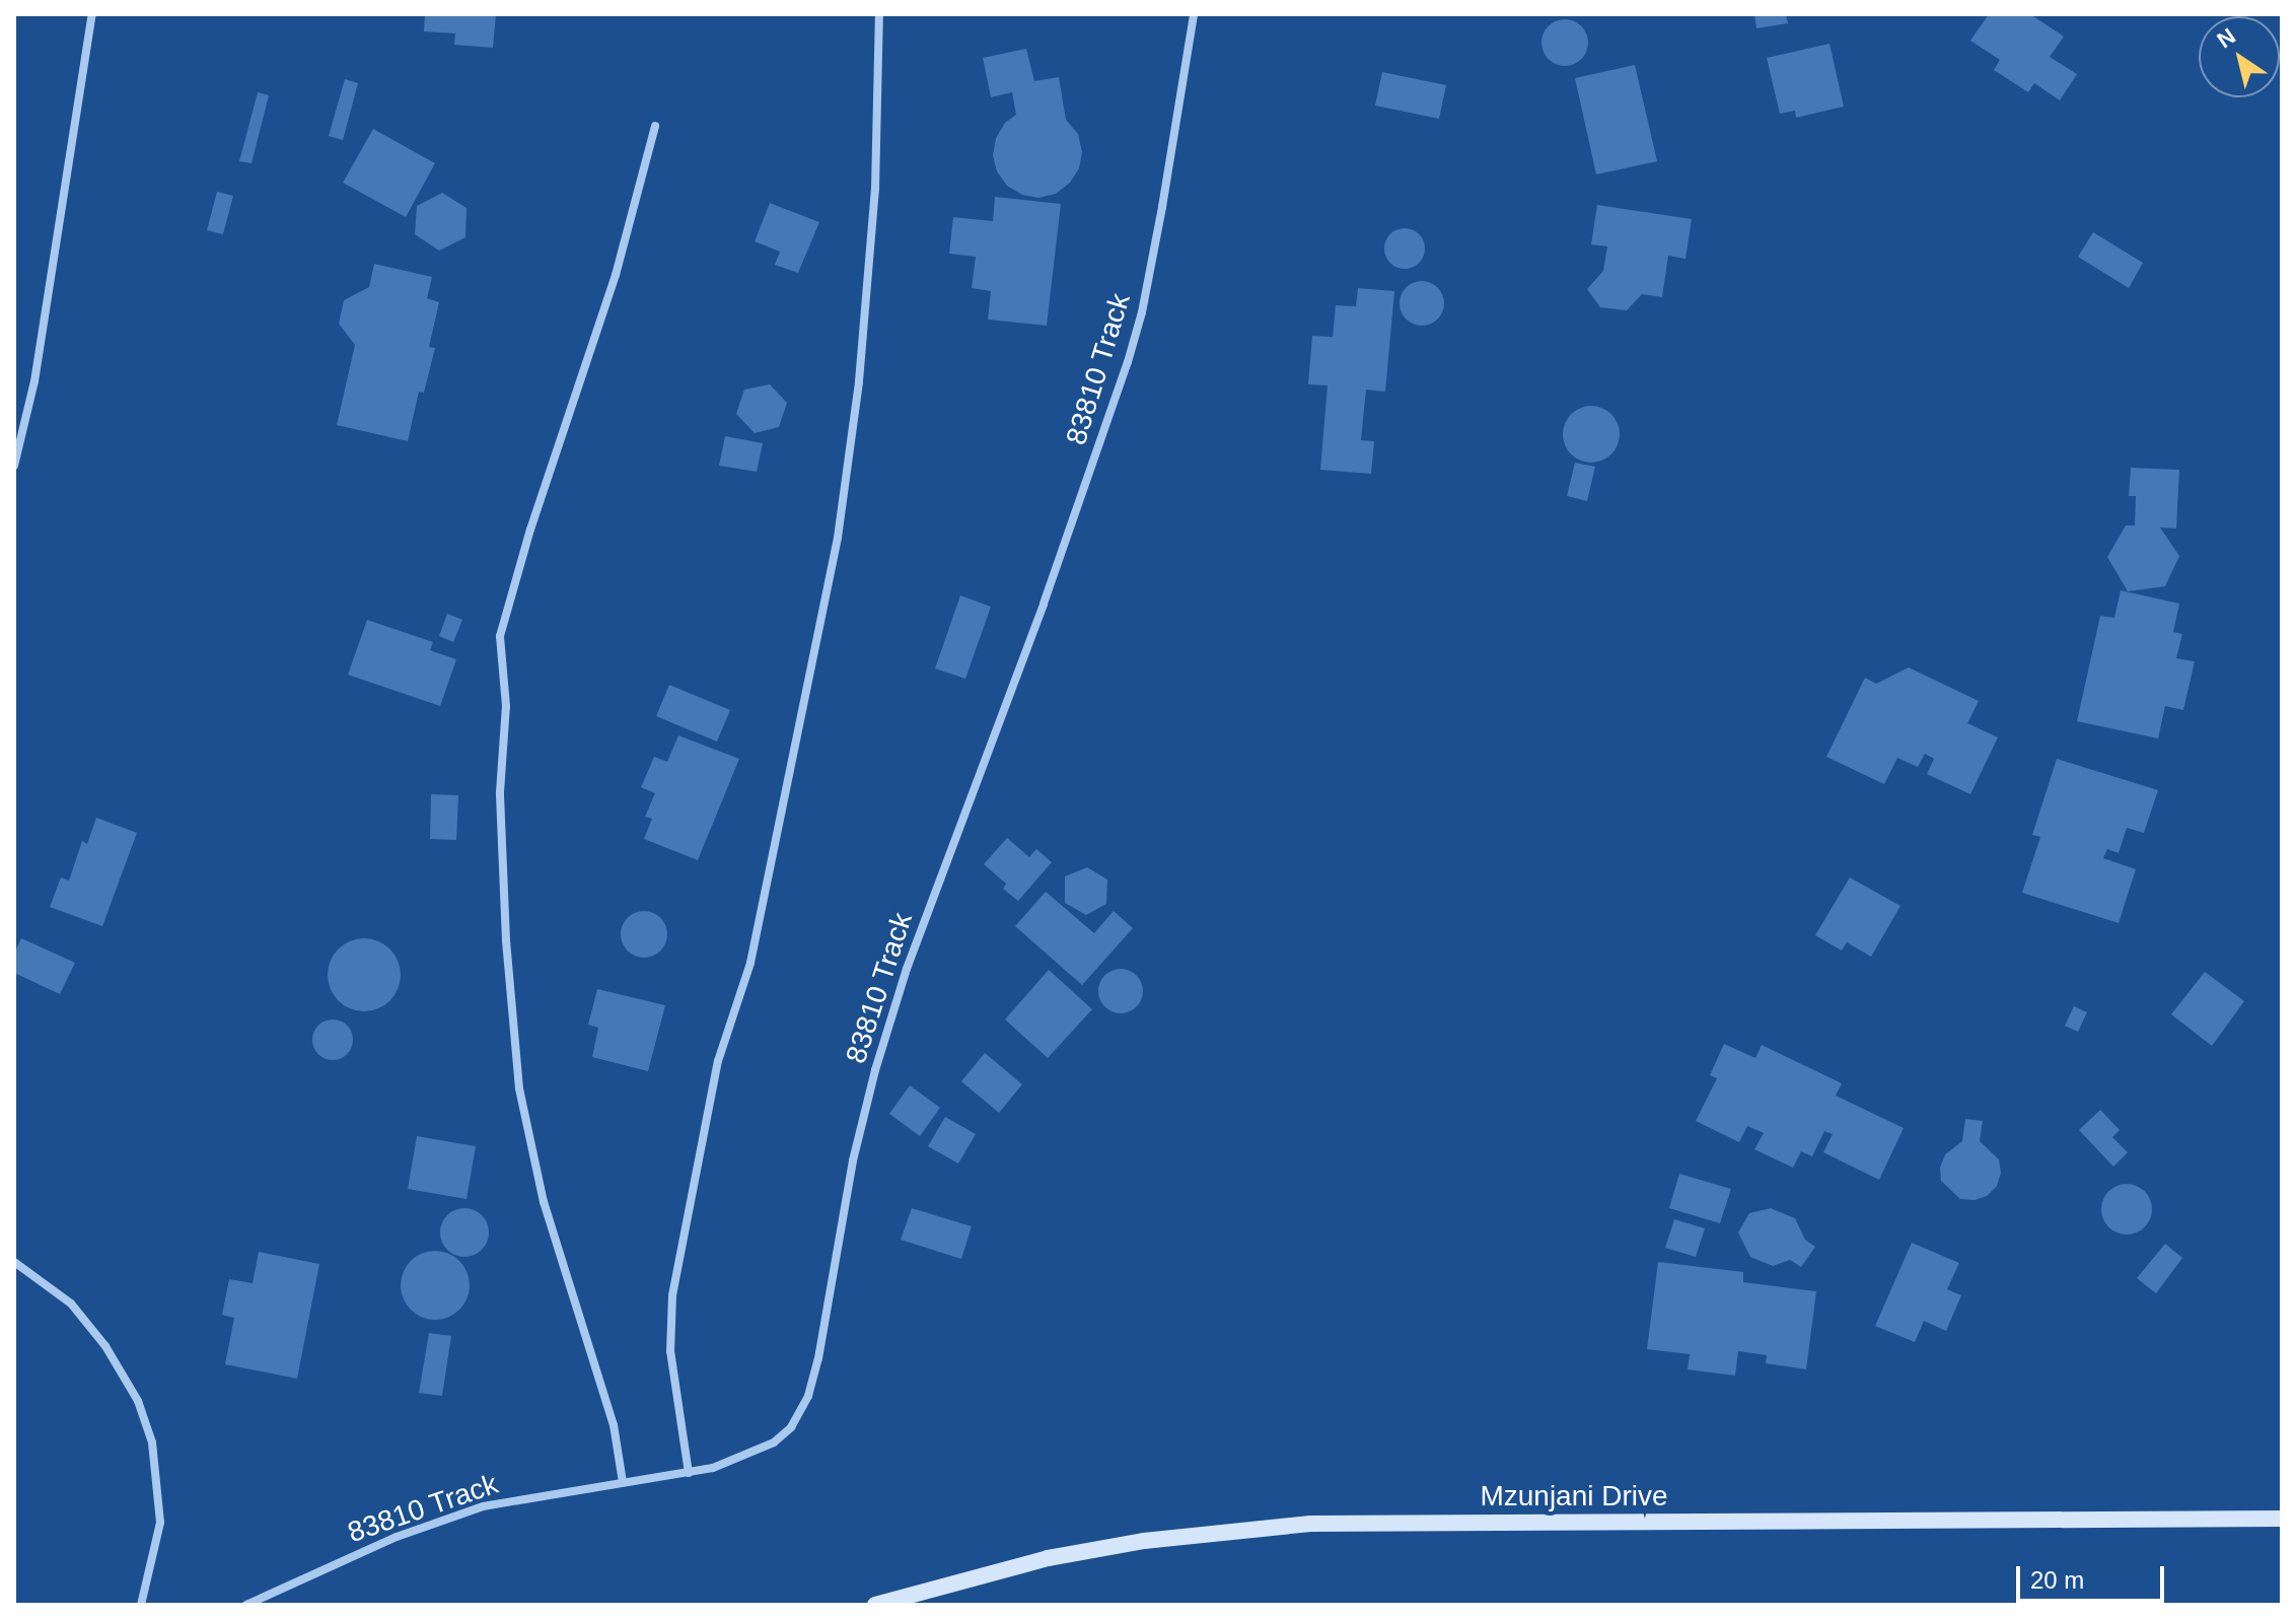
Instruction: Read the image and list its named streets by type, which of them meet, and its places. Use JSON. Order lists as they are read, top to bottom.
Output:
{
  "streets": {
    "main road": ["Mzunjani Drive"],
    "street": ["83810 Track"]
  },
  "scale_bar": "20 m",
  "north": "top left"
}
